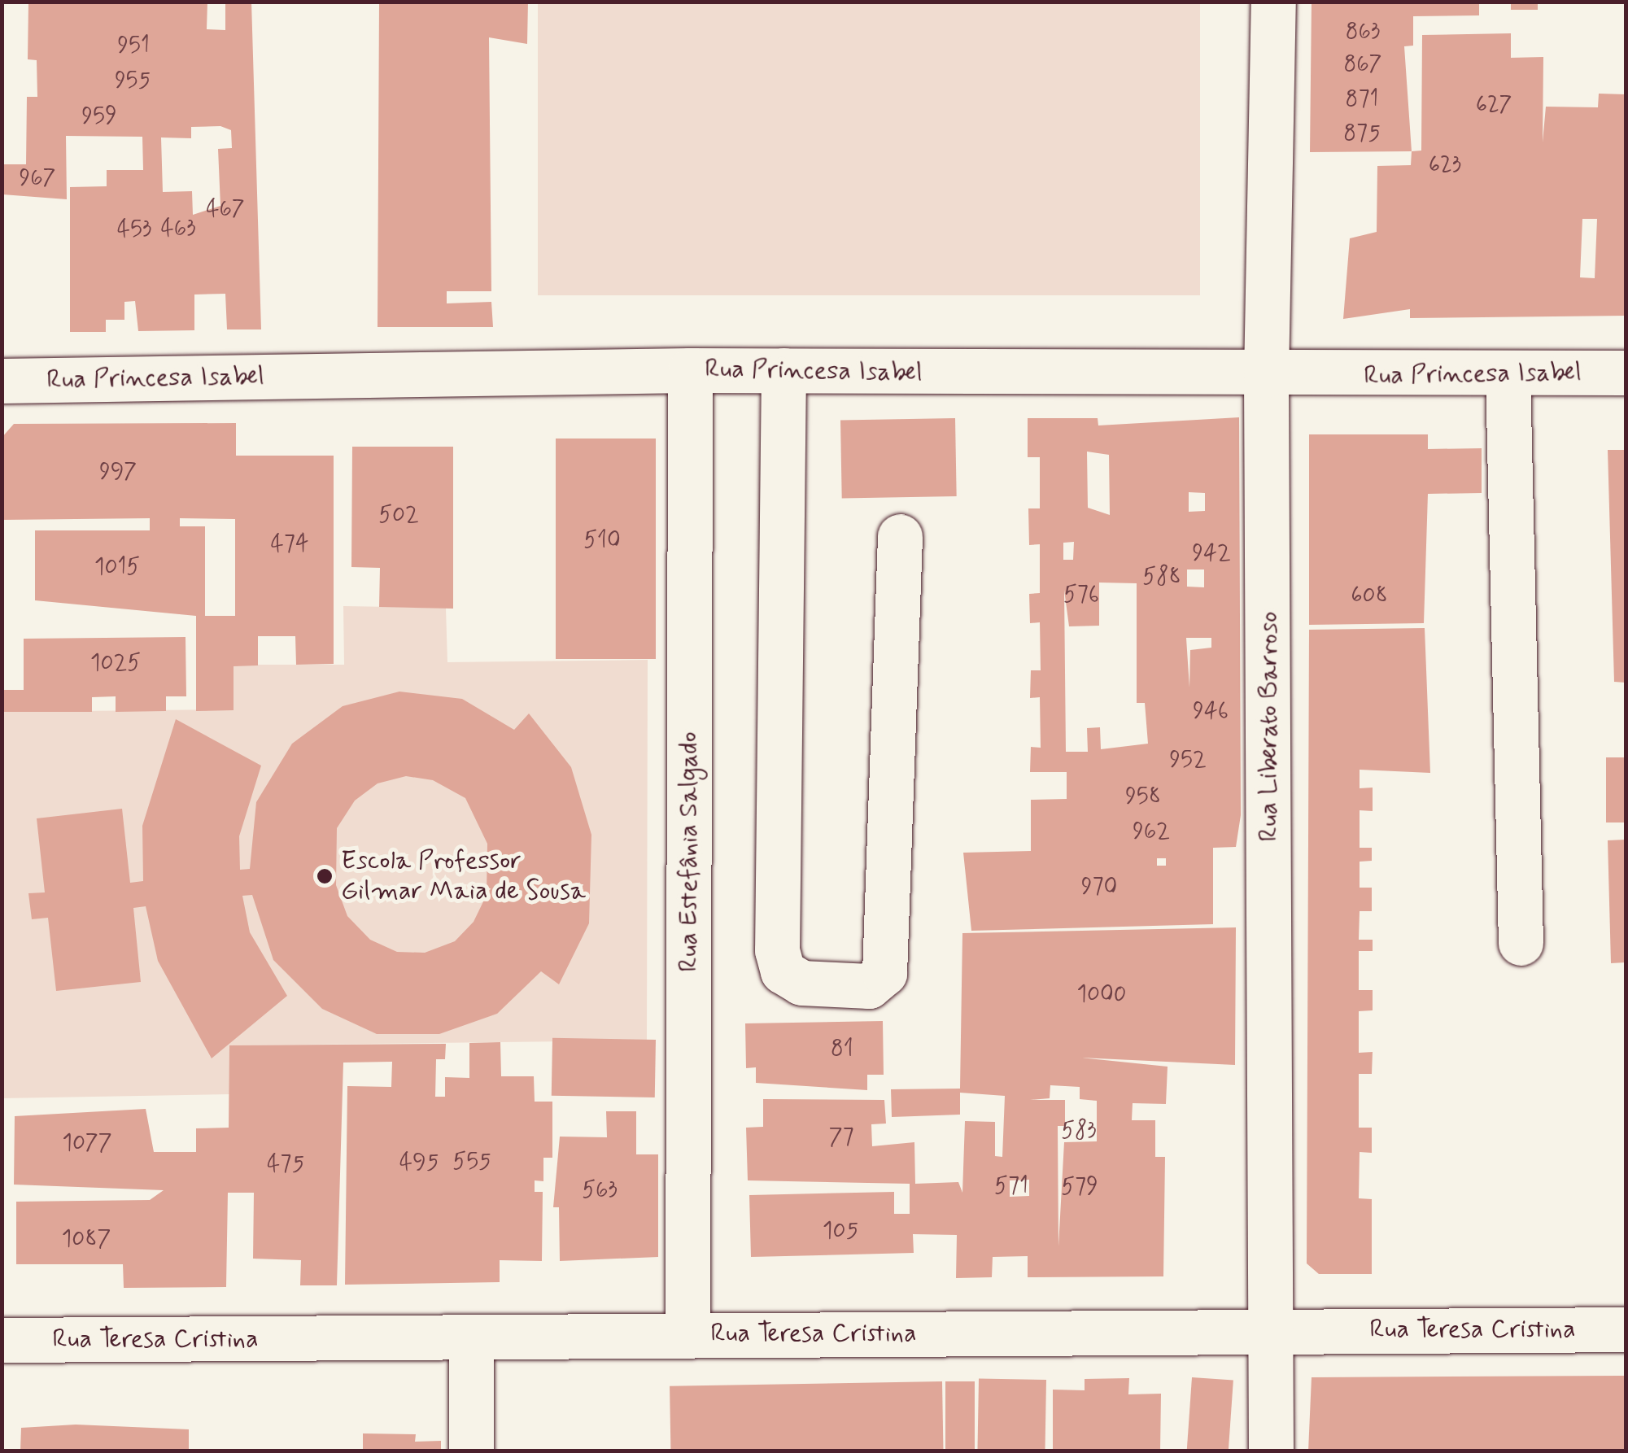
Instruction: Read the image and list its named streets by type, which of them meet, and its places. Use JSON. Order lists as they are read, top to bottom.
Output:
{
  "streets": {
    "street": [
      "Rua Princesa Isabel",
      "Rua Liberato Barroso",
      "Rua Estefânia Salgado",
      "Rua Teresa Cristina"
    ]
  },
  "crossings": [
    ["Rua Princesa Isabel", "Rua Liberato Barroso"],
    ["Rua Princesa Isabel", "Rua Estefânia Salgado"],
    ["Rua Liberato Barroso", "Rua Teresa Cristina"],
    ["Rua Estefânia Salgado", "Rua Teresa Cristina"]
  ],
  "places": ["Escola Professor Gilmar Maia de Sousa"],
  "house_numbers": [
    "863",
    "951",
    "867",
    "955",
    "871",
    "627",
    "959",
    "875",
    "623",
    "967",
    "467",
    "463",
    "453",
    "997",
    "502",
    "510",
    "474",
    "942",
    "1015",
    "588",
    "576",
    "608",
    "1025",
    "946",
    "952",
    "958",
    "962",
    "970",
    "1000",
    "81",
    "583",
    "77",
    "1077",
    "555",
    "495",
    "475",
    "571",
    "579",
    "563",
    "105",
    "1087"
  ]
}
